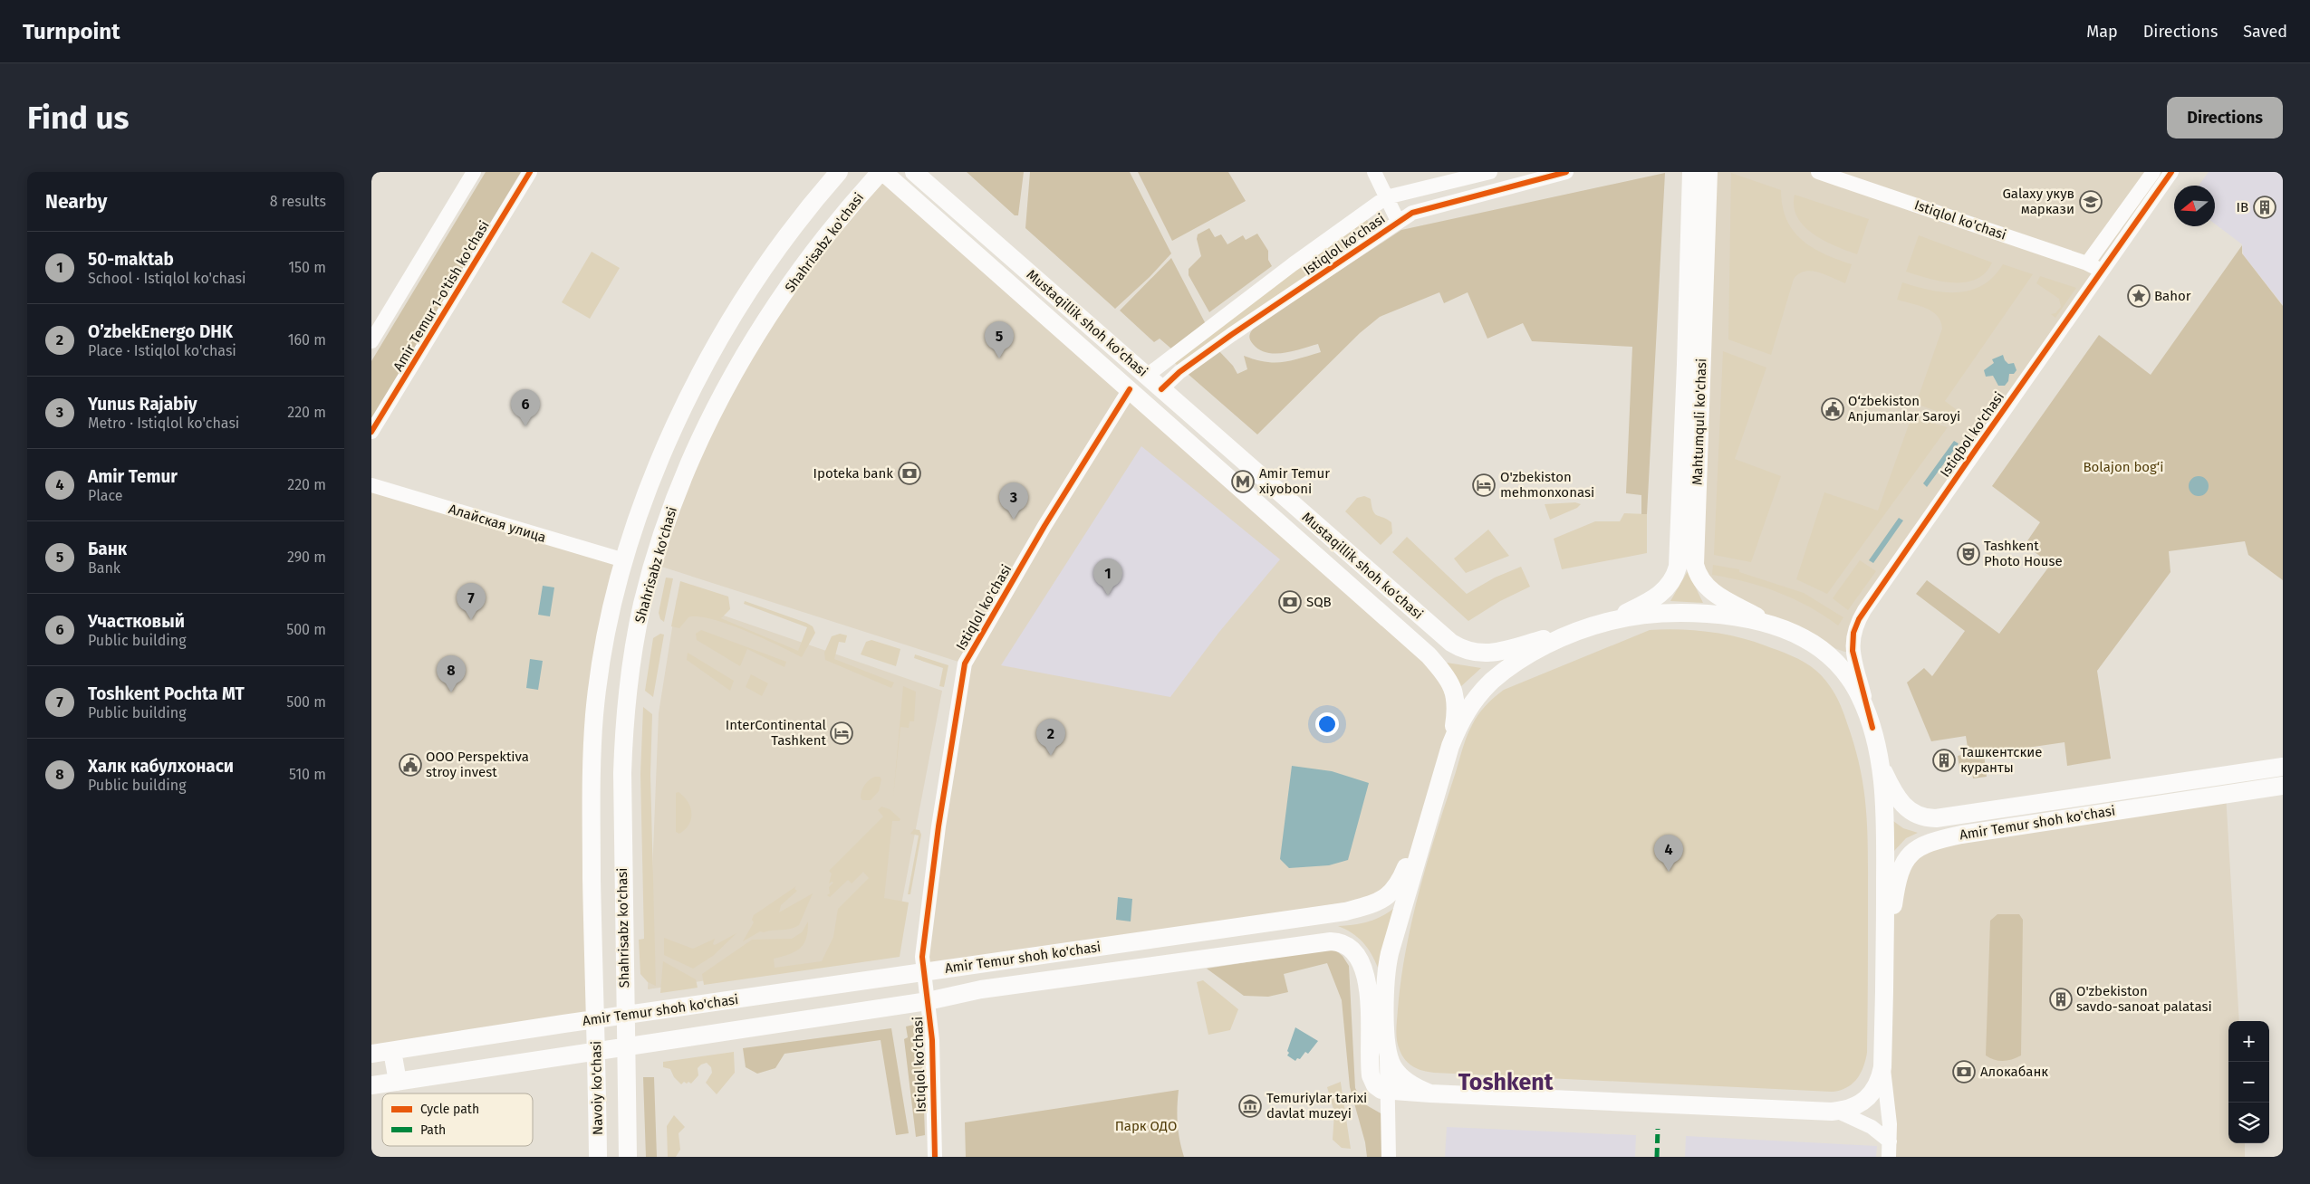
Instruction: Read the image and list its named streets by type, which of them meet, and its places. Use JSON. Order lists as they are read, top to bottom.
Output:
{
  "streets": {
    "main road": [
      "Shahrisabz ko'chasi",
      "Mustaqillik shoh ko'chasi",
      "Mahtumquli ko'chasi",
      "Amir Temur shoh ko'chasi",
      "Navoiy ko'chasi"
    ],
    "street": [
      "Istiqlol ko'chasi",
      "Amir Temur 1-o'tish ko'chasi",
      "Istiqbol ko'chasi",
      "Алайская улица",
      "Istiqlol ko‘chasi"
    ]
  },
  "crossings": [
    ["Istiqlol ko'chasi", "Mustaqillik shoh ko'chasi"],
    ["Istiqlol ko'chasi", "Istiqbol ko'chasi"],
    ["Istiqlol ko'chasi", "Amir Temur shoh ko'chasi"],
    ["Istiqlol ko'chasi", "Istiqlol ko‘chasi"],
    ["Shahrisabz ko'chasi", "Mustaqillik shoh ko'chasi"],
    ["Shahrisabz ko'chasi", "Алайская улица"],
    ["Shahrisabz ko'chasi", "Amir Temur shoh ko'chasi"],
    ["Shahrisabz ko'chasi", "Navoiy ko'chasi"],
    ["Mustaqillik shoh ko'chasi", "Mahtumquli ko'chasi"],
    ["Amir Temur shoh ko'chasi", "Istiqlol ko‘chasi"],
    ["Amir Temur shoh ko'chasi", "Navoiy ko'chasi"]
  ],
  "districts": ["Toshkent"],
  "parks": ["Bolajon bog‘i", "Парк ОДО"],
  "places": {
    "school or university": ["Galaxy укув маркази"],
    "building": ["IB", "Ташкентские куранты", "O'zbekiston savdo-sanoat palatasi"],
    "place": ["Bahor"],
    "public building": ["O‘zbekiston Anjumanlar Saroyi", "ООО Perspektiva stroy invest"],
    "bank": ["Ipoteka bank", "SQB", "Алокабанк"],
    "metro station": ["Amir Temur xiyoboni"],
    "hotel": ["O'zbekiston mehmonxonasi", "InterContinental Tashkent"],
    "theatre": ["Tashkent Photo House"],
    "museum": ["Temuriylar tarixi davlat muzeyi"]
  },
  "legend": ["Cycle path", "Path"],
  "north": "left",
  "page": {
    "header": "Turnpoint",
    "nav": ["Map", "Directions", "Saved"],
    "buttons": "Directions",
    "title": "Find us",
    "heading": ["Nearby", "8 results"],
    "list": [
      {
        "mark": "1",
        "name": "50-maktab",
        "note": "School · Istiqlol ko'chasi",
        "value": "150 m"
      },
      {
        "mark": "2",
        "name": "O’zbekEnergo DHK",
        "note": "Place · Istiqlol ko'chasi",
        "value": "160 m"
      },
      {
        "mark": "3",
        "name": "Yunus Rajabiy",
        "note": "Metro · Istiqlol ko'chasi",
        "value": "220 m"
      },
      {
        "mark": "4",
        "name": "Amir Temur",
        "note": "Place",
        "value": "220 m"
      },
      {
        "mark": "5",
        "name": "Банк",
        "note": "Bank",
        "value": "290 m"
      },
      {
        "mark": "6",
        "name": "Участковый",
        "note": "Public building",
        "value": "500 m"
      },
      {
        "mark": "7",
        "name": "Toshkent Pochta MT",
        "note": "Public building",
        "value": "500 m"
      },
      {
        "mark": "8",
        "name": "Халк кабулхонаси",
        "note": "Public building",
        "value": "510 m"
      }
    ],
    "pins": [
      "5",
      "6",
      "3",
      "1",
      "7",
      "8",
      "2",
      "4"
    ],
    "map_buttons": ["+", "−"]
  }
}
